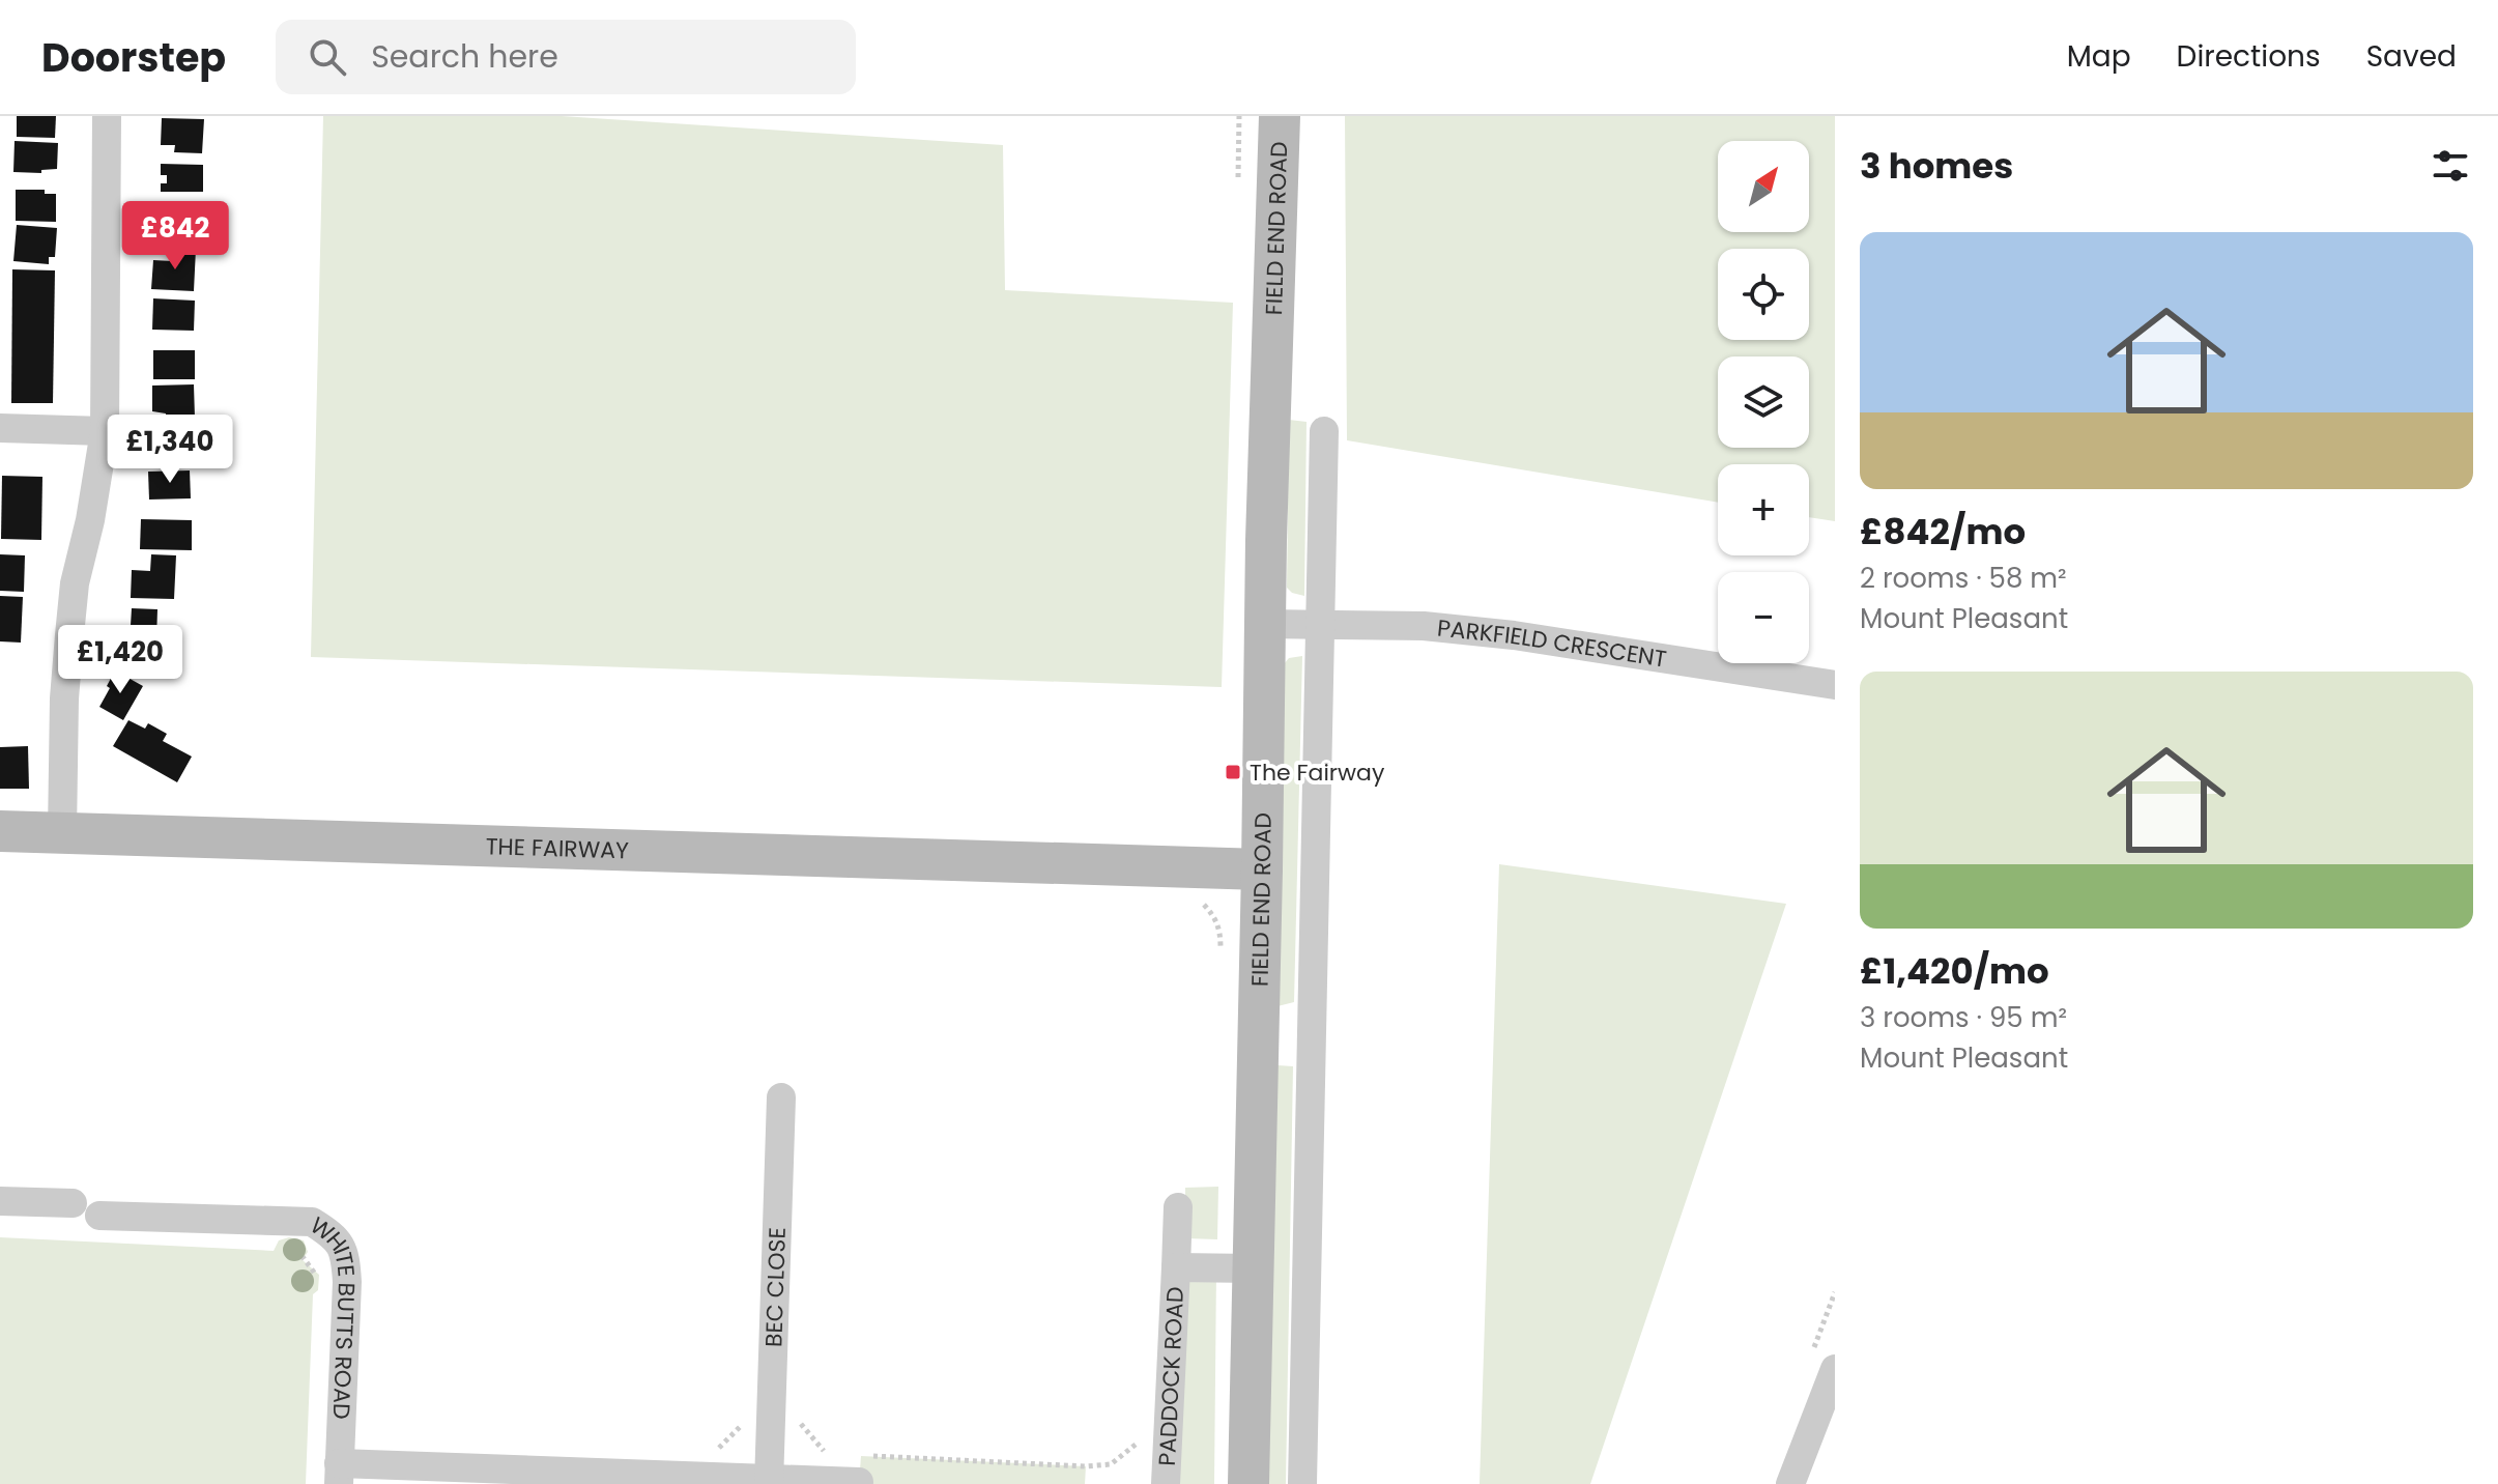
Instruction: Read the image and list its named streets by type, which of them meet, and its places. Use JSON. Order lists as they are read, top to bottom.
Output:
{
  "streets": {
    "street": [
      "FIELD END ROAD",
      "PARKFIELD CRESCENT",
      "THE FAIRWAY",
      "BEC CLOSE",
      "WHITE BUTTS ROAD",
      "PADDOCK ROAD"
    ]
  },
  "crossings": [
    ["FIELD END ROAD", "PARKFIELD CRESCENT"],
    ["FIELD END ROAD", "THE FAIRWAY"],
    ["FIELD END ROAD", "PADDOCK ROAD"]
  ],
  "places": {
    "transit": ["The Fairway"]
  },
  "north": "top right",
  "page": {
    "header": "Doorstep",
    "search": "Search here",
    "nav": ["Map", "Directions", "Saved"],
    "heading": "3 homes",
    "map_buttons": ["+", "−"],
    "price": ["£842", "£1,340", "£1,420"],
    "list": [
      {
        "name": "£842/mo",
        "note": "2 rooms · 58 m² · Mount Pleasant"
      },
      {
        "name": "£1,420/mo",
        "note": "3 rooms · 95 m² · Mount Pleasant"
      }
    ]
  }
}
